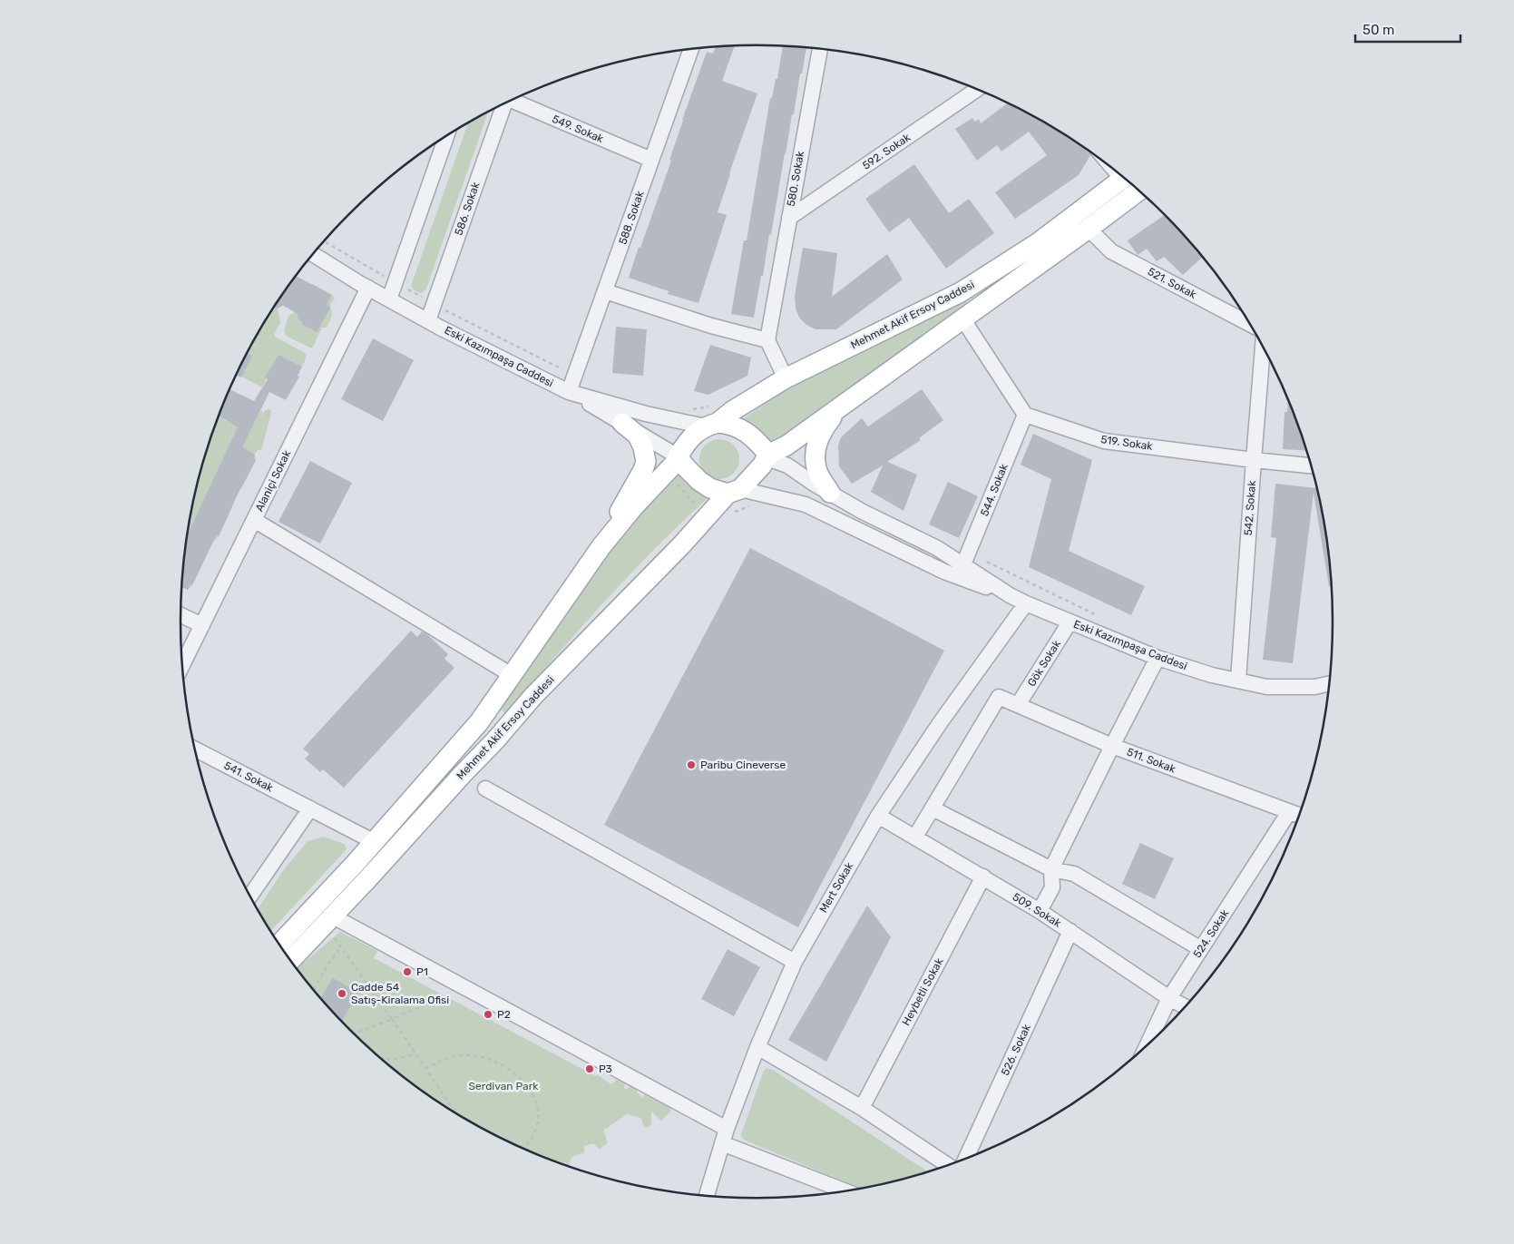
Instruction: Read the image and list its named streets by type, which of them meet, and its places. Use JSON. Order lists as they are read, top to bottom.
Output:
{
  "streets": {
    "main road": ["Mehmet Akif Ersoy Caddesi"],
    "street": [
      "549. Sokak",
      "592. Sokak",
      "580. Sokak",
      "586. Sokak",
      "588. Sokak",
      "521. Sokak",
      "Eski Kazımpaşa Caddesi",
      "519. Sokak",
      "Alaniçi Sokak",
      "544. Sokak",
      "542. Sokak",
      "Gök Sokak",
      "511. Sokak",
      "541. Sokak",
      "Mert Sokak",
      "509. Sokak",
      "524. Sokak",
      "Heybetli Sokak",
      "526. Sokak"
    ]
  },
  "crossings": [
    ["549. Sokak", "588. Sokak"],
    ["592. Sokak", "580. Sokak"],
    ["586. Sokak", "Eski Kazımpaşa Caddesi"],
    ["588. Sokak", "Eski Kazımpaşa Caddesi"],
    ["521. Sokak", "Mehmet Akif Ersoy Caddesi"],
    ["Mehmet Akif Ersoy Caddesi", "Eski Kazımpaşa Caddesi"],
    ["Mehmet Akif Ersoy Caddesi", "541. Sokak"],
    ["Eski Kazımpaşa Caddesi", "Alaniçi Sokak"],
    ["Eski Kazımpaşa Caddesi", "544. Sokak"],
    ["Eski Kazımpaşa Caddesi", "542. Sokak"],
    ["Eski Kazımpaşa Caddesi", "Gök Sokak"],
    ["Eski Kazımpaşa Caddesi", "Mert Sokak"],
    ["519. Sokak", "544. Sokak"],
    ["519. Sokak", "542. Sokak"],
    ["Gök Sokak", "511. Sokak"],
    ["511. Sokak", "524. Sokak"],
    ["Mert Sokak", "509. Sokak"],
    ["509. Sokak", "524. Sokak"],
    ["509. Sokak", "Heybetli Sokak"],
    ["509. Sokak", "526. Sokak"]
  ],
  "parks": ["Serdivan Park"],
  "places": [
    "Paribu Cineverse",
    "P1",
    "Cadde 54 Satış-Kiralama Ofisi",
    "P2",
    "P3"
  ],
  "scale_bar": "50 m"
}
